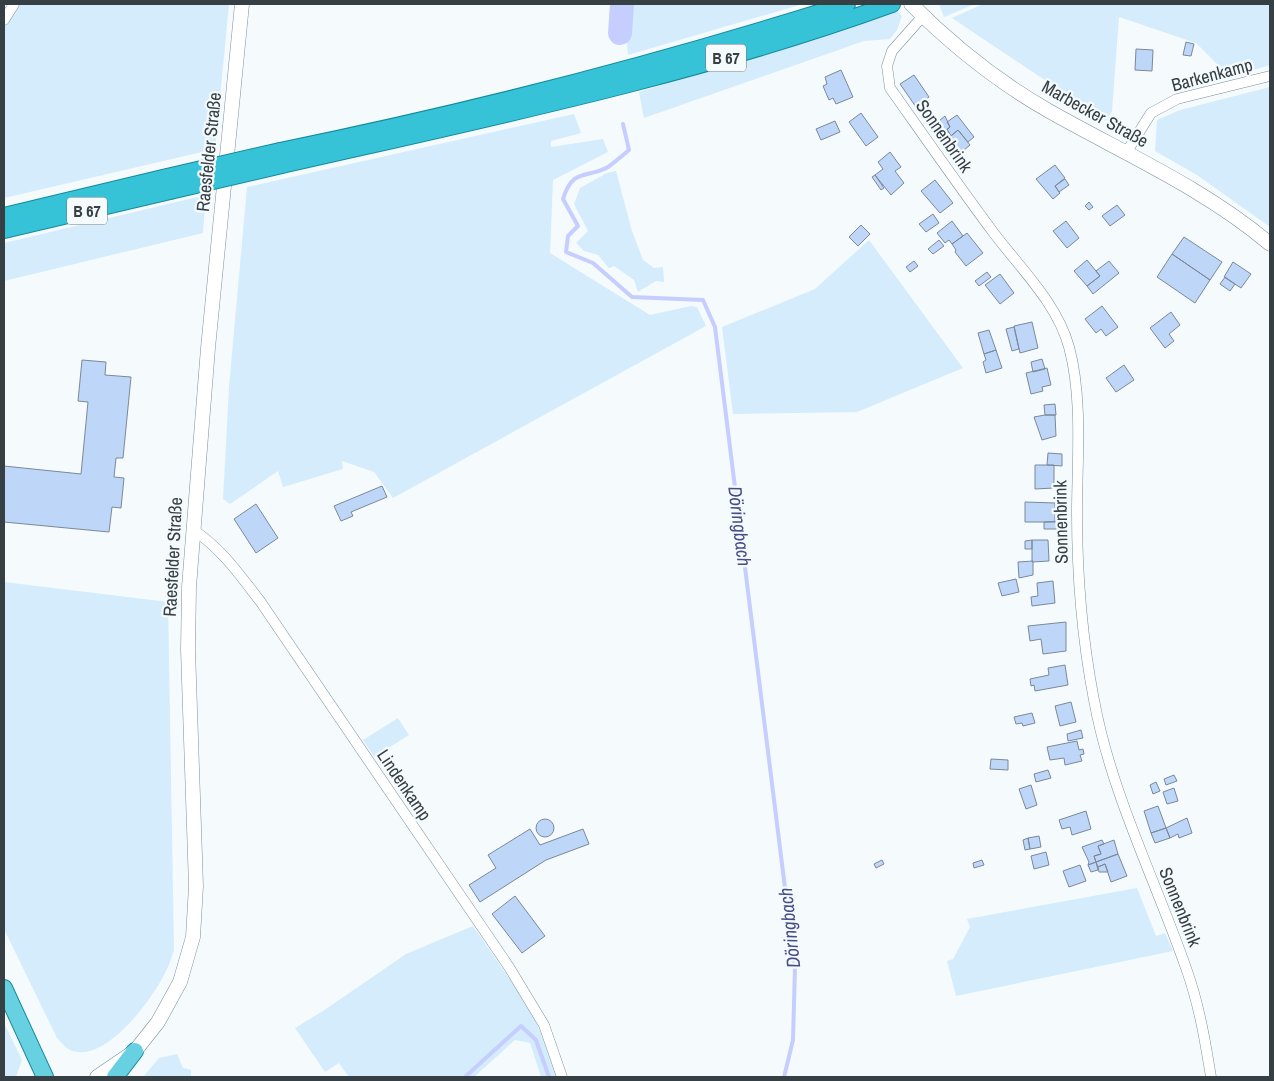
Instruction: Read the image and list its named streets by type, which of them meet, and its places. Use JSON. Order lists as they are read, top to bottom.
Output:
{
  "streets": {
    "highway": ["B 67"],
    "main road": ["Marbecker Straße", "Raesfelder Straße"],
    "street": ["Barkenkamp", "Sonnenbrink", "Lindenkamp"]
  },
  "crossings": [
    ["Barkenkamp", "Marbecker Straße"],
    ["Marbecker Straße", "Sonnenbrink"],
    ["Raesfelder Straße", "Lindenkamp"]
  ],
  "water": ["Döringbach"]
}
